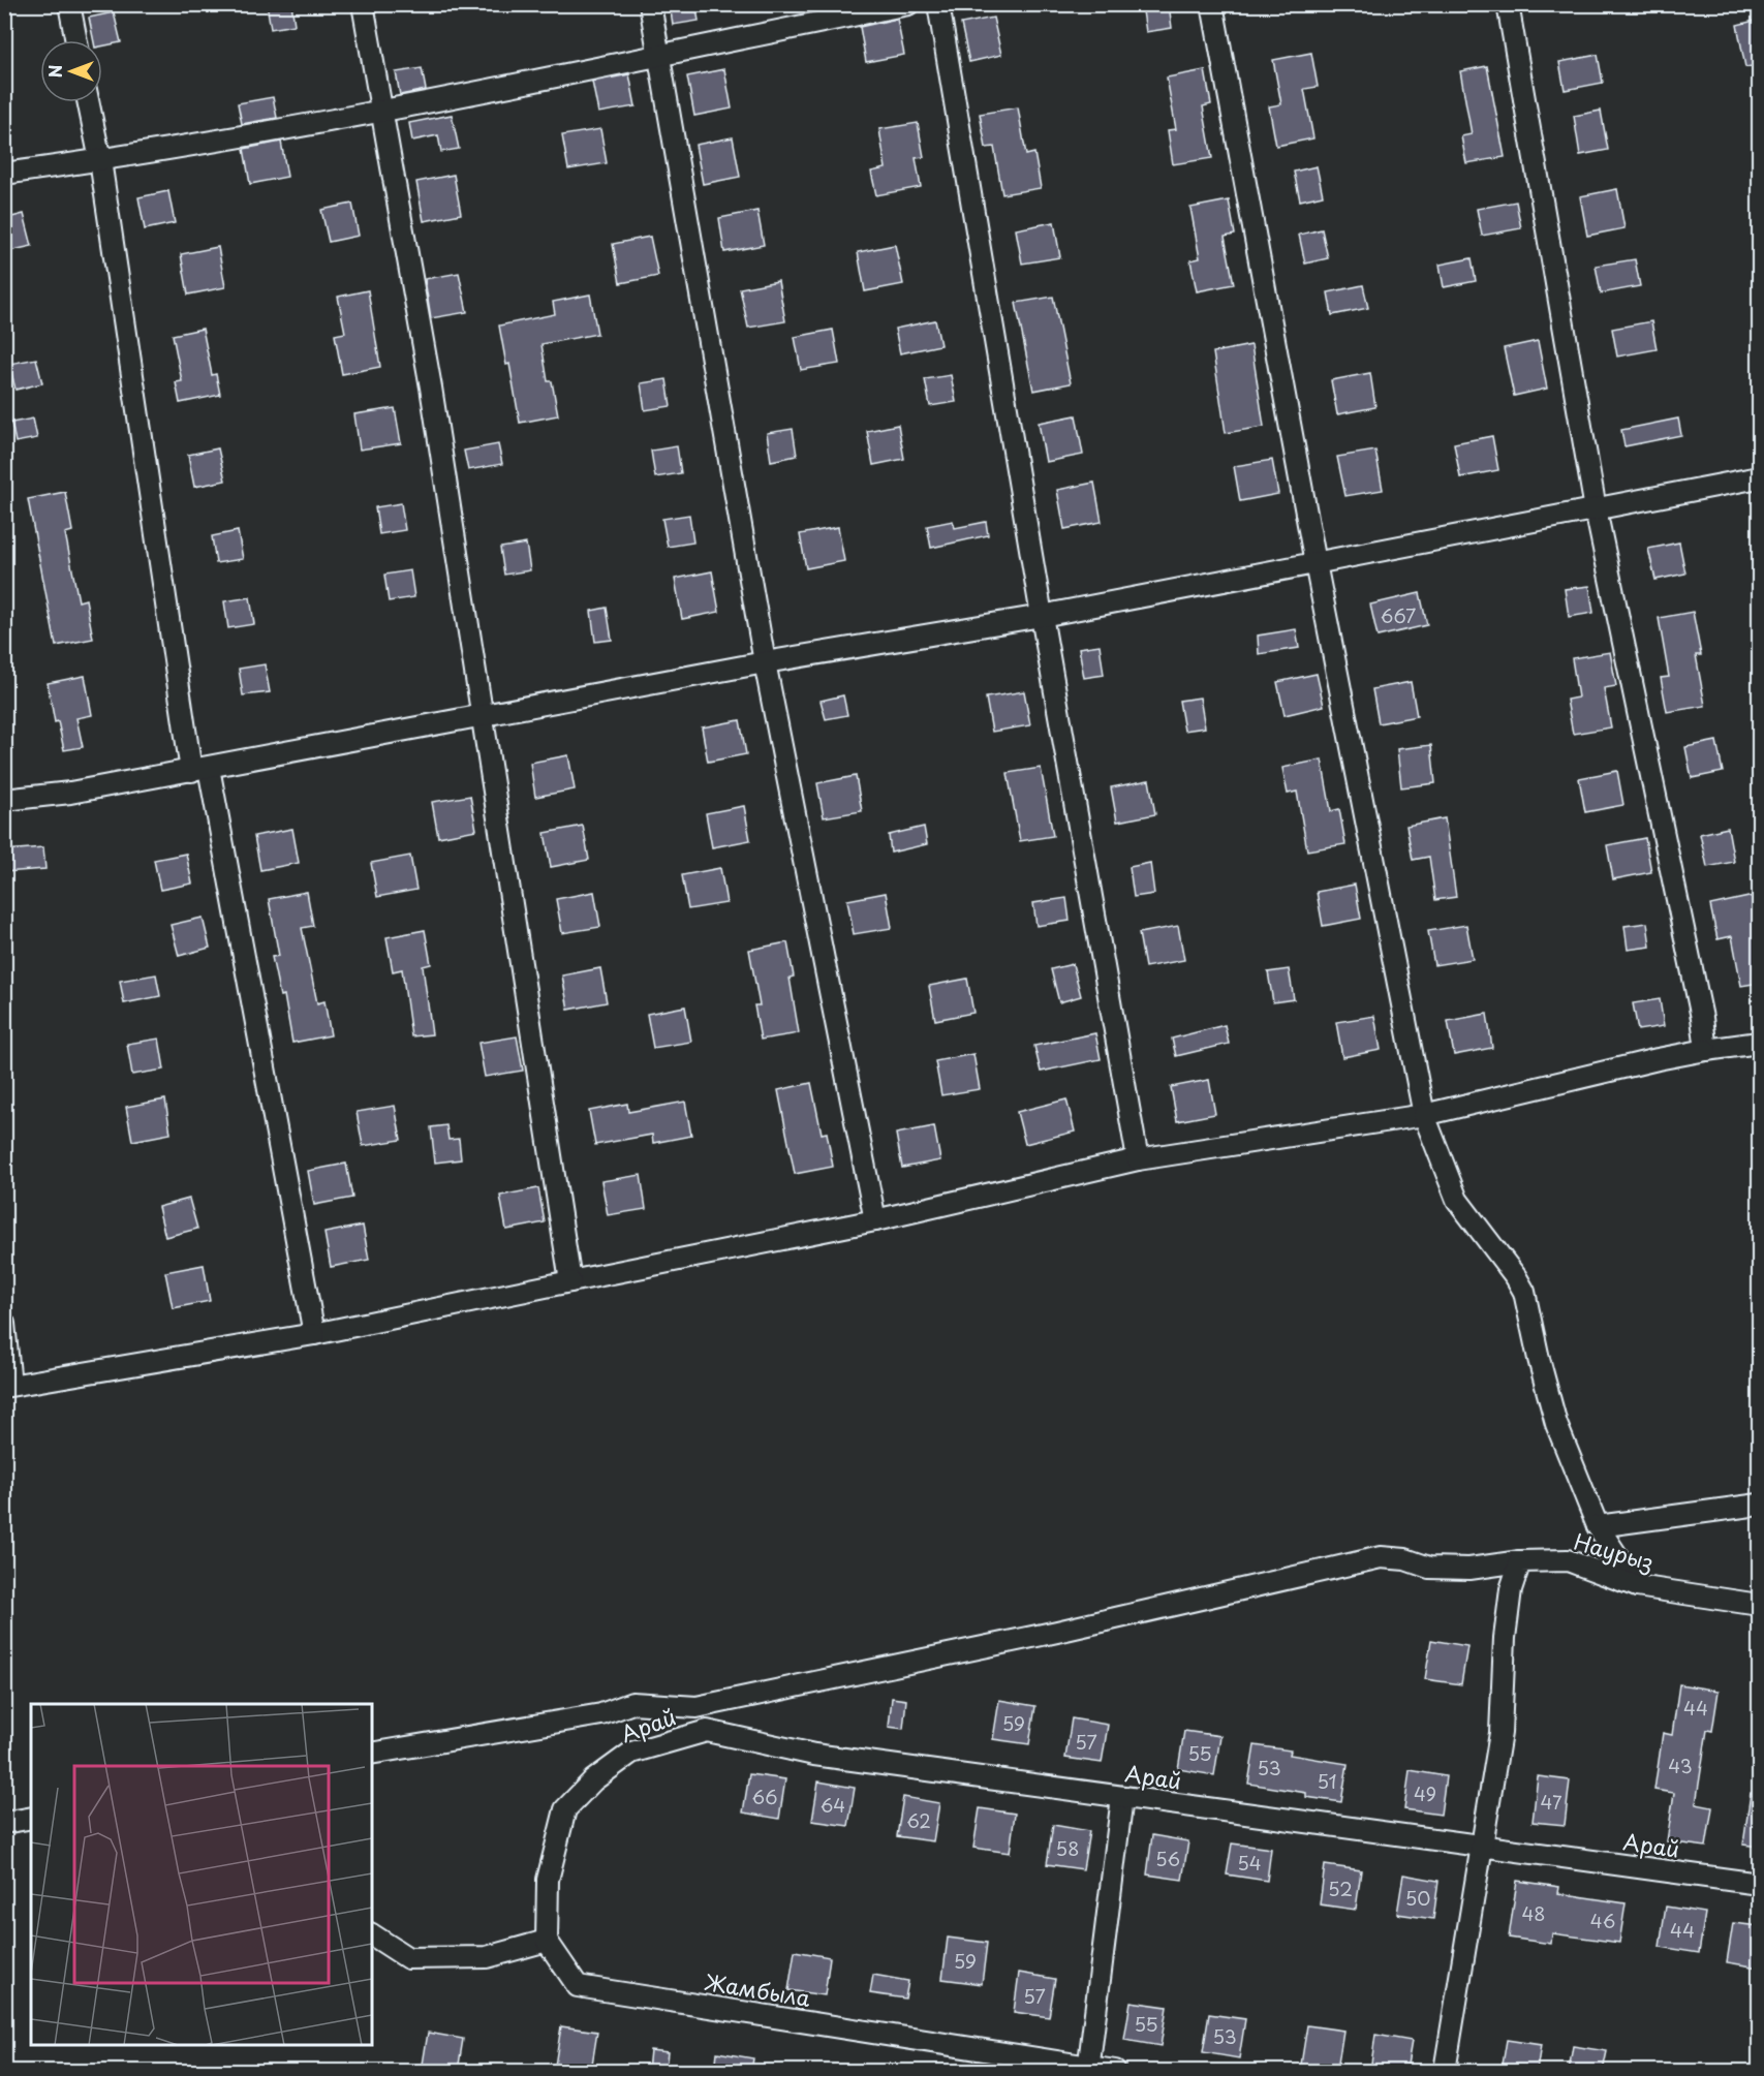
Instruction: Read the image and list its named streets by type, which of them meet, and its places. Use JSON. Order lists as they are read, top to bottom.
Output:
{
  "streets": {
    "street": ["Наурыз", "Арай", "Жамбыла"]
  },
  "crossings": [
    ["Арай", "Жамбыла"]
  ],
  "house_numbers": [
    "667",
    "44",
    "59",
    "57",
    "55",
    "43",
    "53",
    "51",
    "49",
    "66",
    "47",
    "64",
    "62",
    "58",
    "56",
    "54",
    "52",
    "50",
    "48",
    "46",
    "44",
    "59",
    "57",
    "55",
    "53"
  ],
  "north": "left"
}
